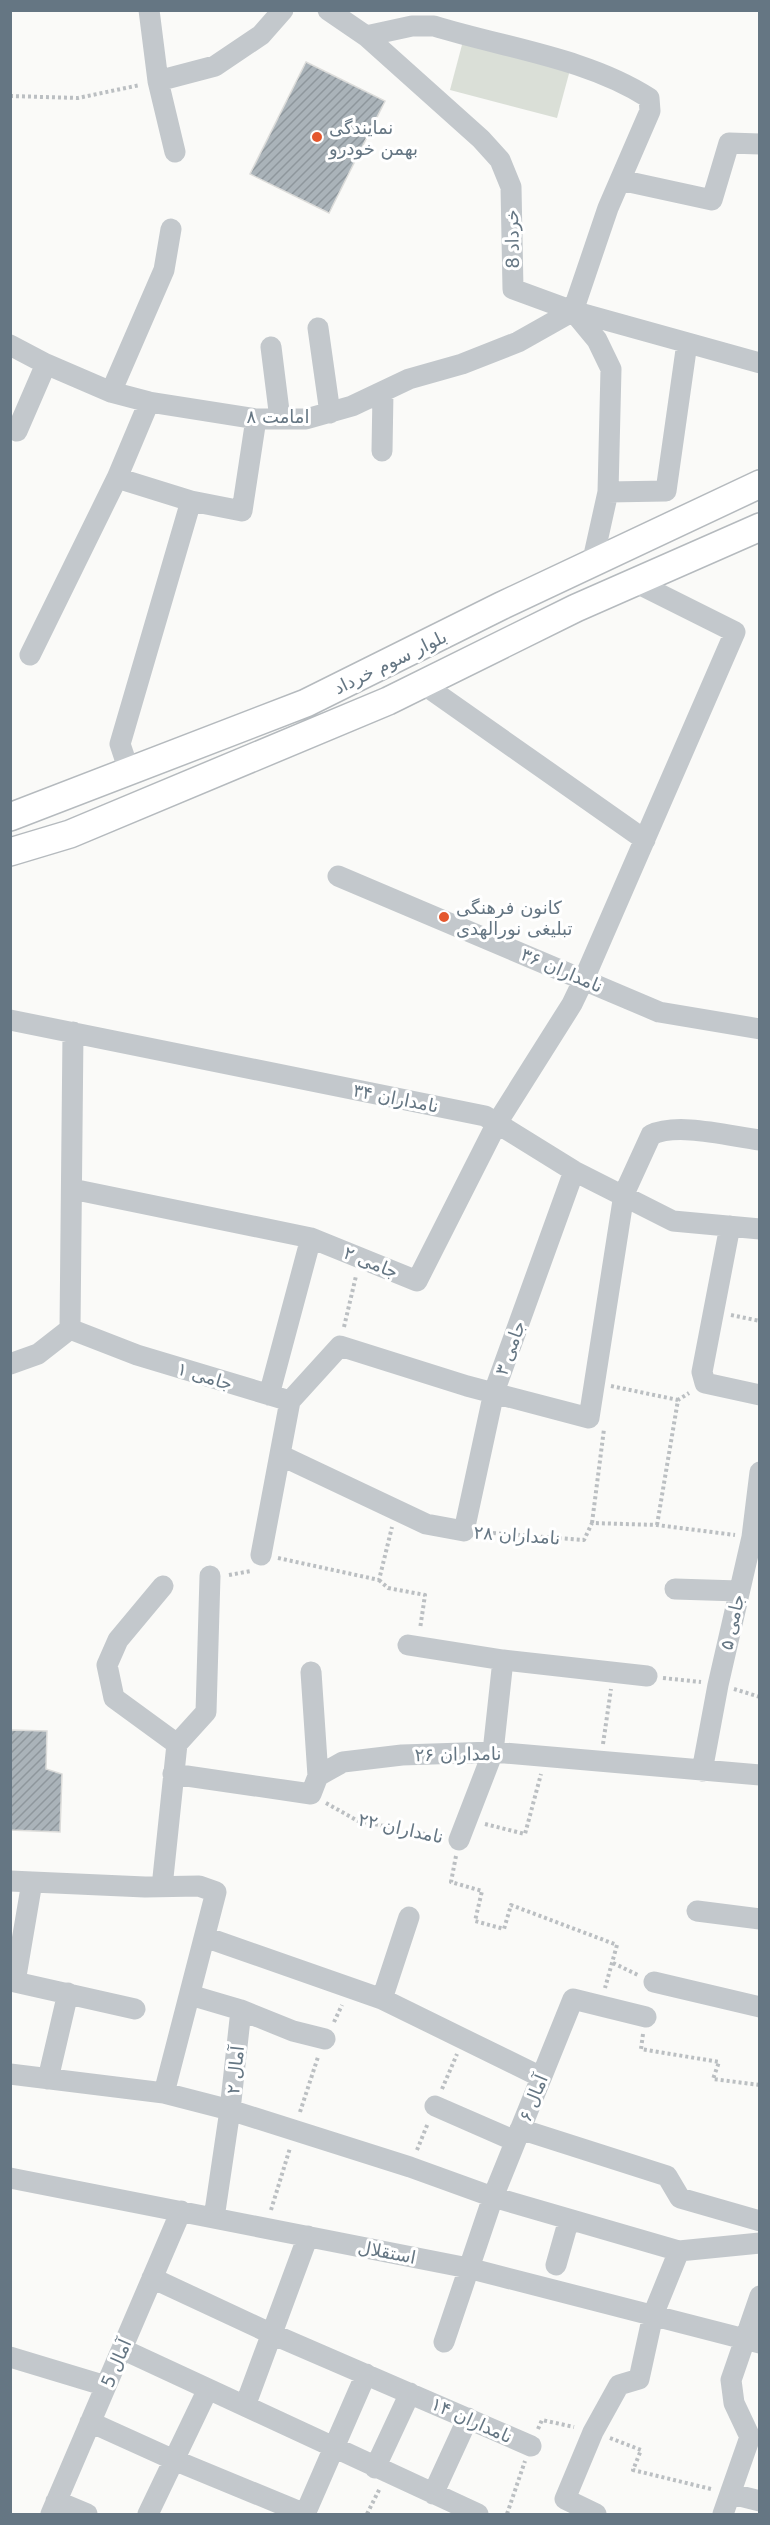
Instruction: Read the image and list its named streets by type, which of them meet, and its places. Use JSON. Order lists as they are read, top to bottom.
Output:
{
  "streets": {
    "main road": ["بلوار سوم خرداد"],
    "street": [
      "خرداد 8",
      "امامت ۸",
      "نامداران ۳۶",
      "نامداران ۳۴",
      "جامی ۲",
      "جامی ۳",
      "جامی ۱",
      "نامداران ۲۸",
      "جامی ۵",
      "نامداران ۲۶",
      "آمال ۲",
      "آمال ۶",
      "استقلال",
      "آمال 5",
      "نامداران ۱۴"
    ],
    "path": ["نامداران ۲۲"]
  },
  "crossings": [
    ["خرداد 8", "امامت ۸"],
    ["نامداران ۳۴", "جامی ۲"],
    ["نامداران ۳۴", "جامی ۳"],
    ["جامی ۳", "نامداران ۲۸"],
    ["جامی ۵", "نامداران ۲۶"],
    ["نامداران ۲۶", "نامداران ۲۲"],
    ["آمال ۲", "استقلال"],
    ["آمال ۶", "استقلال"],
    ["استقلال", "آمال 5"],
    ["آمال 5", "نامداران ۱۴"]
  ],
  "places": ["نمایندگی بهمن خودرو", "کانون فرهنگی تبلیغی نورالهدی"]
}
